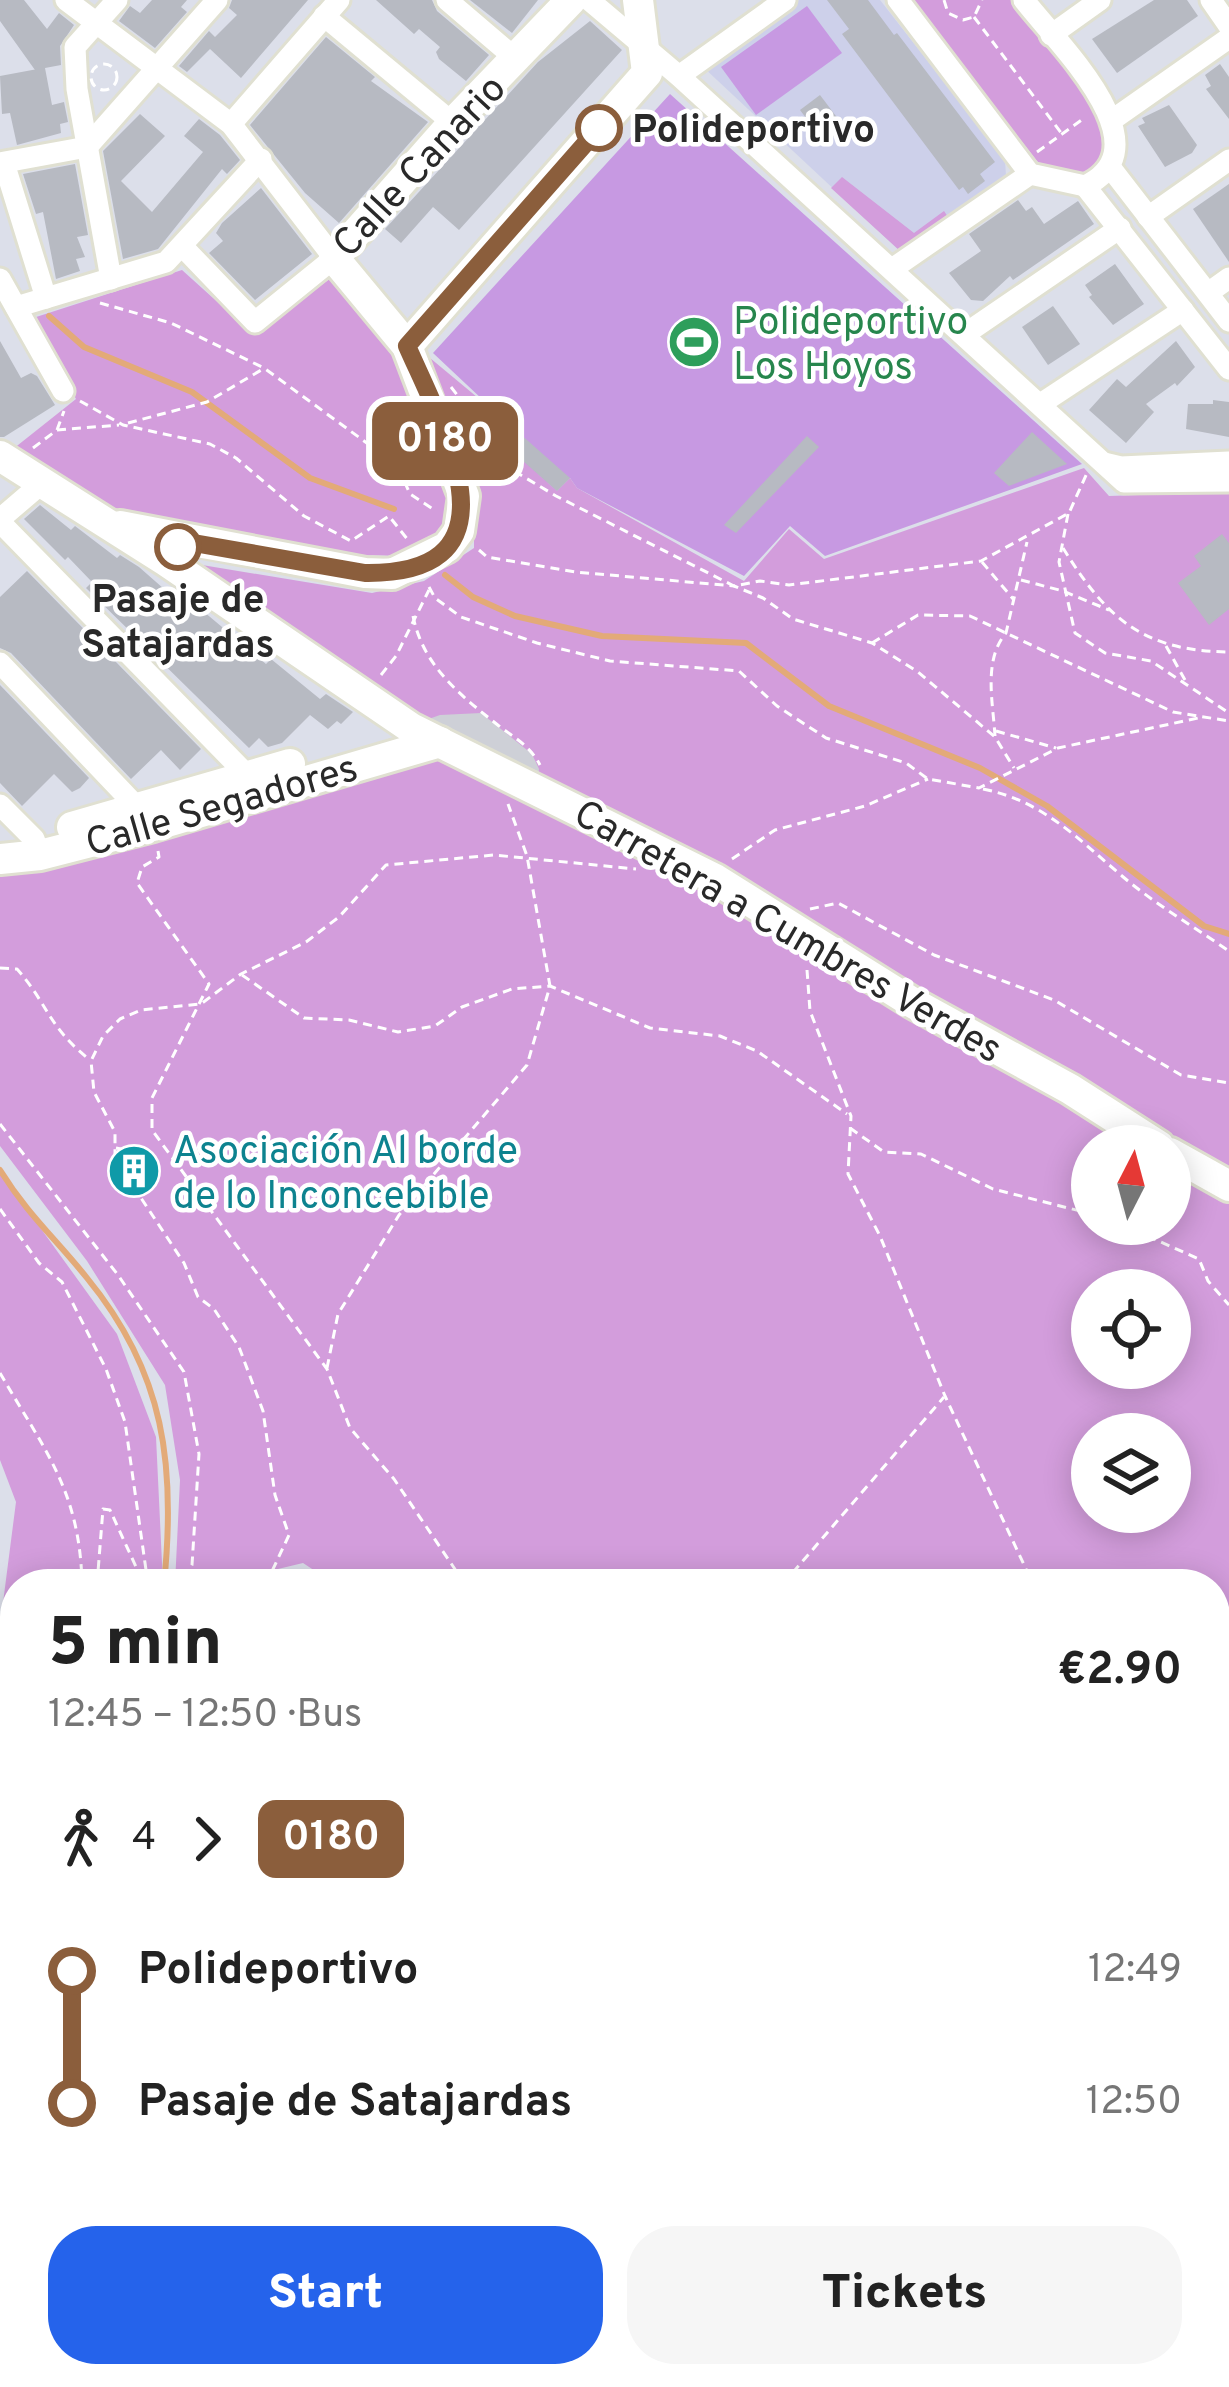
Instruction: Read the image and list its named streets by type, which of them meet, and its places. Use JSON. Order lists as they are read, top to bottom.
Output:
{
  "streets": {
    "street": ["Calle Canario", "Calle Segadores", "Carretera a Cumbres Verdes"]
  },
  "crossings": [
    ["Calle Segadores", "Carretera a Cumbres Verdes"]
  ],
  "places": {
    "other": ["Polideportivo", "Pasaje de Satajardas"],
    "sports": ["Polideportivo Los Hoyos"],
    "building": ["Asociación Al borde de lo Inconcebible"]
  },
  "lines": ["bus line 0180"],
  "north": "top",
  "page": {
    "on_map": "0180",
    "heading": ["5 min", "12:45 – 12:50 · Bus", "€2.90"],
    "legs": ["4", "0180"],
    "list": [
      {
        "name": "Polideportivo",
        "value": "12:49"
      },
      {
        "name": "Pasaje de Satajardas",
        "value": "12:50"
      }
    ],
    "buttons": ["Start", "Tickets"]
  }
}
